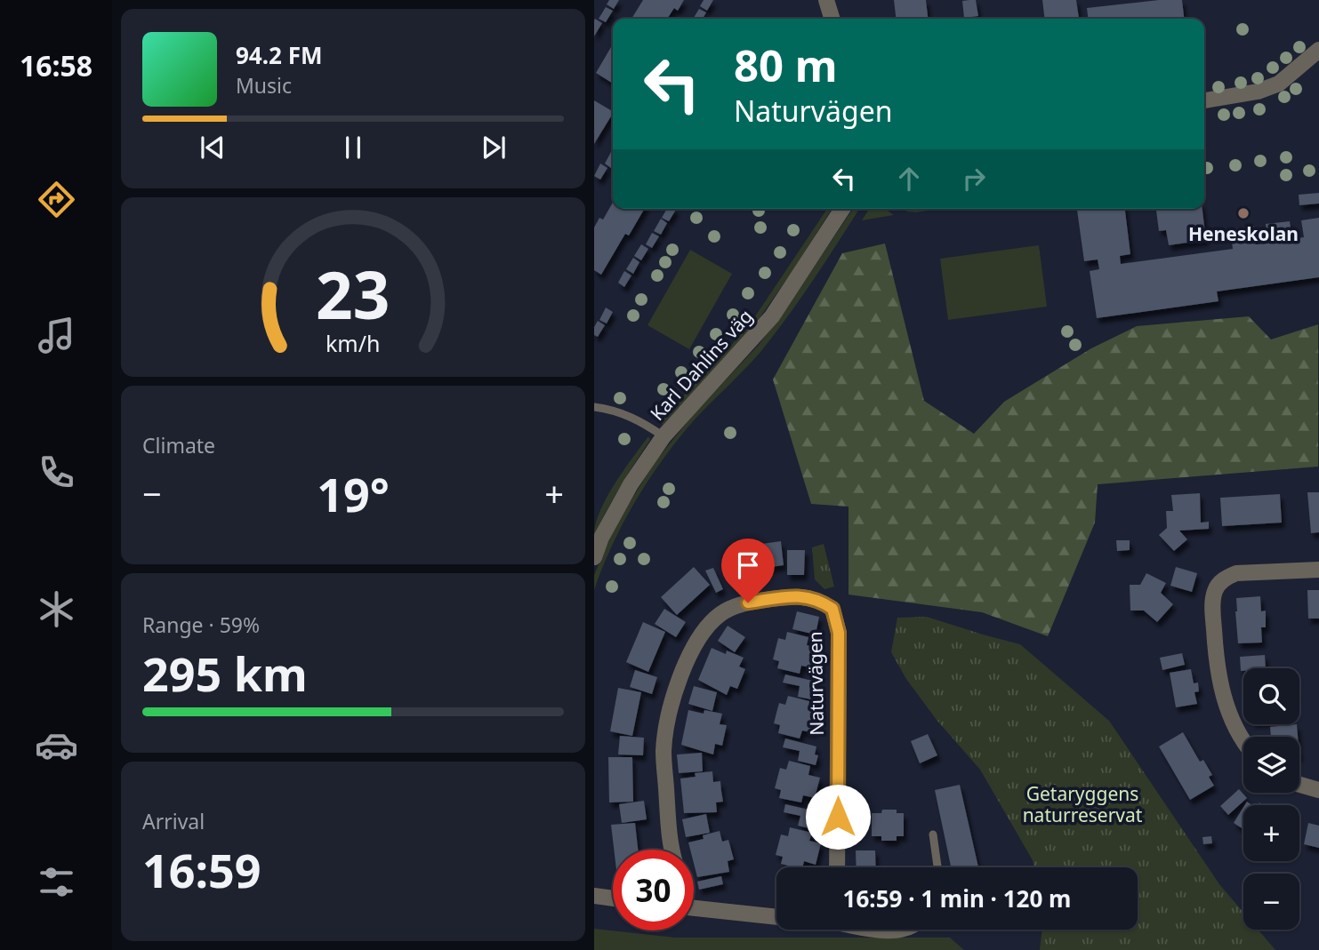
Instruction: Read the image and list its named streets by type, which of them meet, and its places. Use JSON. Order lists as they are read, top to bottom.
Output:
{
  "streets": {
    "street": ["Karl Dahlins väg", "Naturvägen"]
  },
  "parks": ["Getaryggens naturreservat"],
  "places": ["Heneskolan"],
  "page": {
    "tabs": "16:58",
    "turn": ["80 m", "Naturvägen"],
    "song": ["94.2 FM", "Music"],
    "tile": [
      "Climate",
      ["Range · 59%", "295 km"],
      ["Arrival", "16:59"]
    ],
    "heat": ["−", "19°", "+"],
    "map_buttons": ["+", "−"],
    "limit": "30",
    "trip": "16:59 · 1 min · 120 m",
    "gauge": ["23", "km/h"]
  }
}
